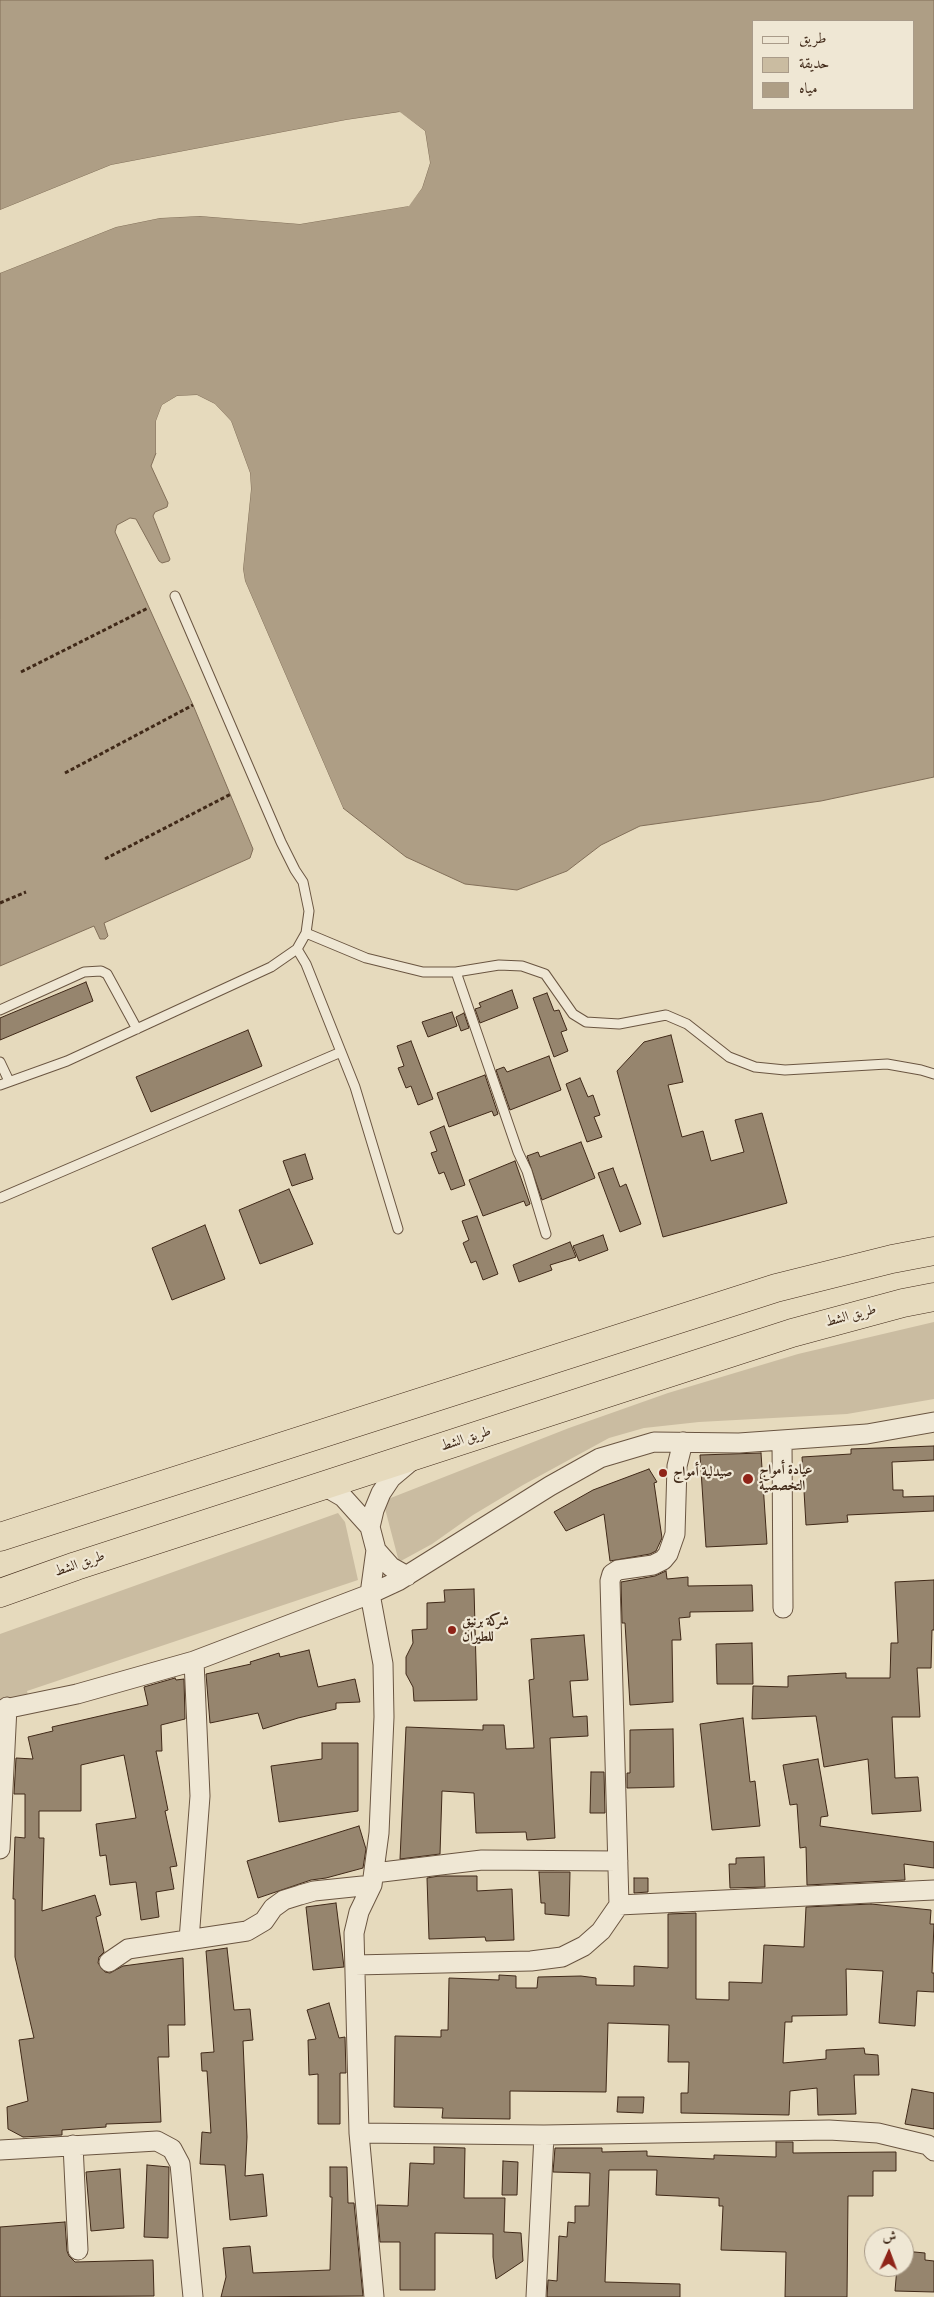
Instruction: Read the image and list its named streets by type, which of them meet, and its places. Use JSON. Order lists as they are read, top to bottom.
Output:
{
  "streets": {
    "highway": ["طريق الشط"]
  },
  "places": ["صيدلية أمواج", "عيادة أمواج التخصصية", "شركة برنيق للطيران"],
  "legend": ["طريق", "حديقة", "مياه"],
  "north": "top"
}
